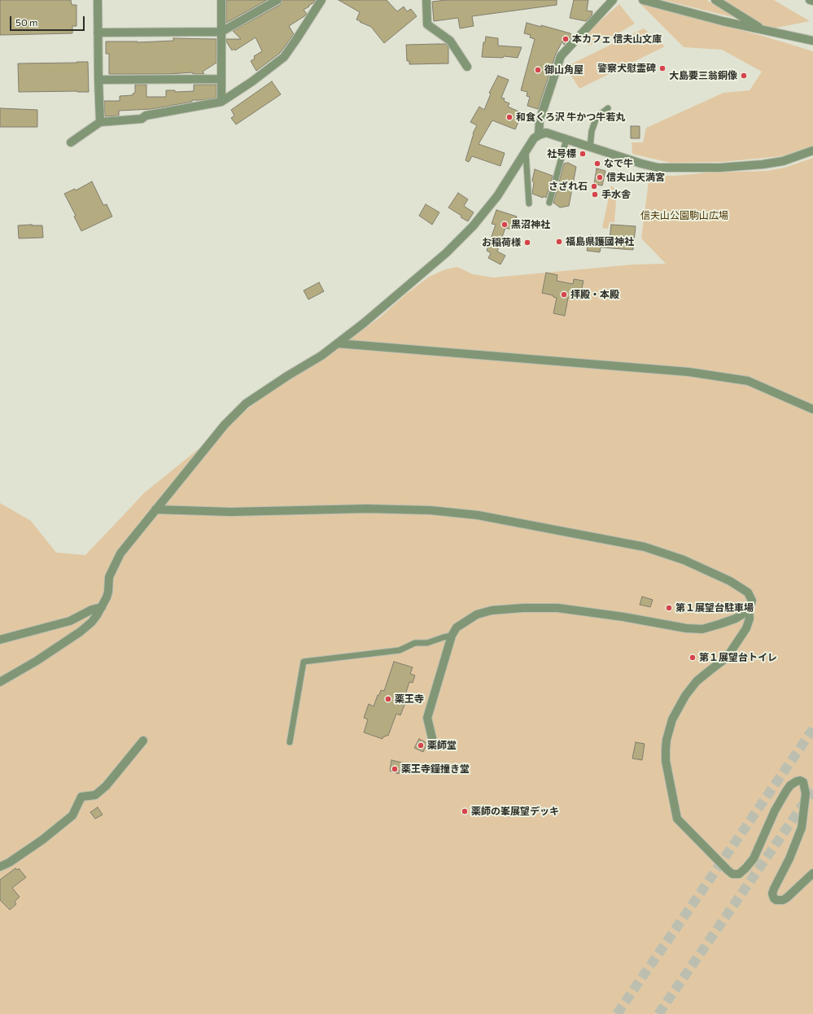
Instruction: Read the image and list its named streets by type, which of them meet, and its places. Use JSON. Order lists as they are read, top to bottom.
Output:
{
  "parks": ["信夫山公園駒山広場"],
  "places": [
    "本カフェ 信夫山文庫",
    "警察犬慰霊碑",
    "御山角屋",
    "大島要三翁銅像",
    "和食くろ沢 牛かつ牛若丸",
    "社号標",
    "なで牛",
    "信夫山天満宮",
    "さざれ石",
    "手水舎",
    "黒沼神社",
    "福島県護國神社",
    "お稲荷様",
    "拝殿・本殿",
    "第１展望台駐車場",
    "第１展望台トイレ",
    "薬王寺",
    "薬師堂",
    "薬王寺鐘撞き堂",
    "薬師の峯展望デッキ"
  ],
  "scale_bar": "50 m"
}
